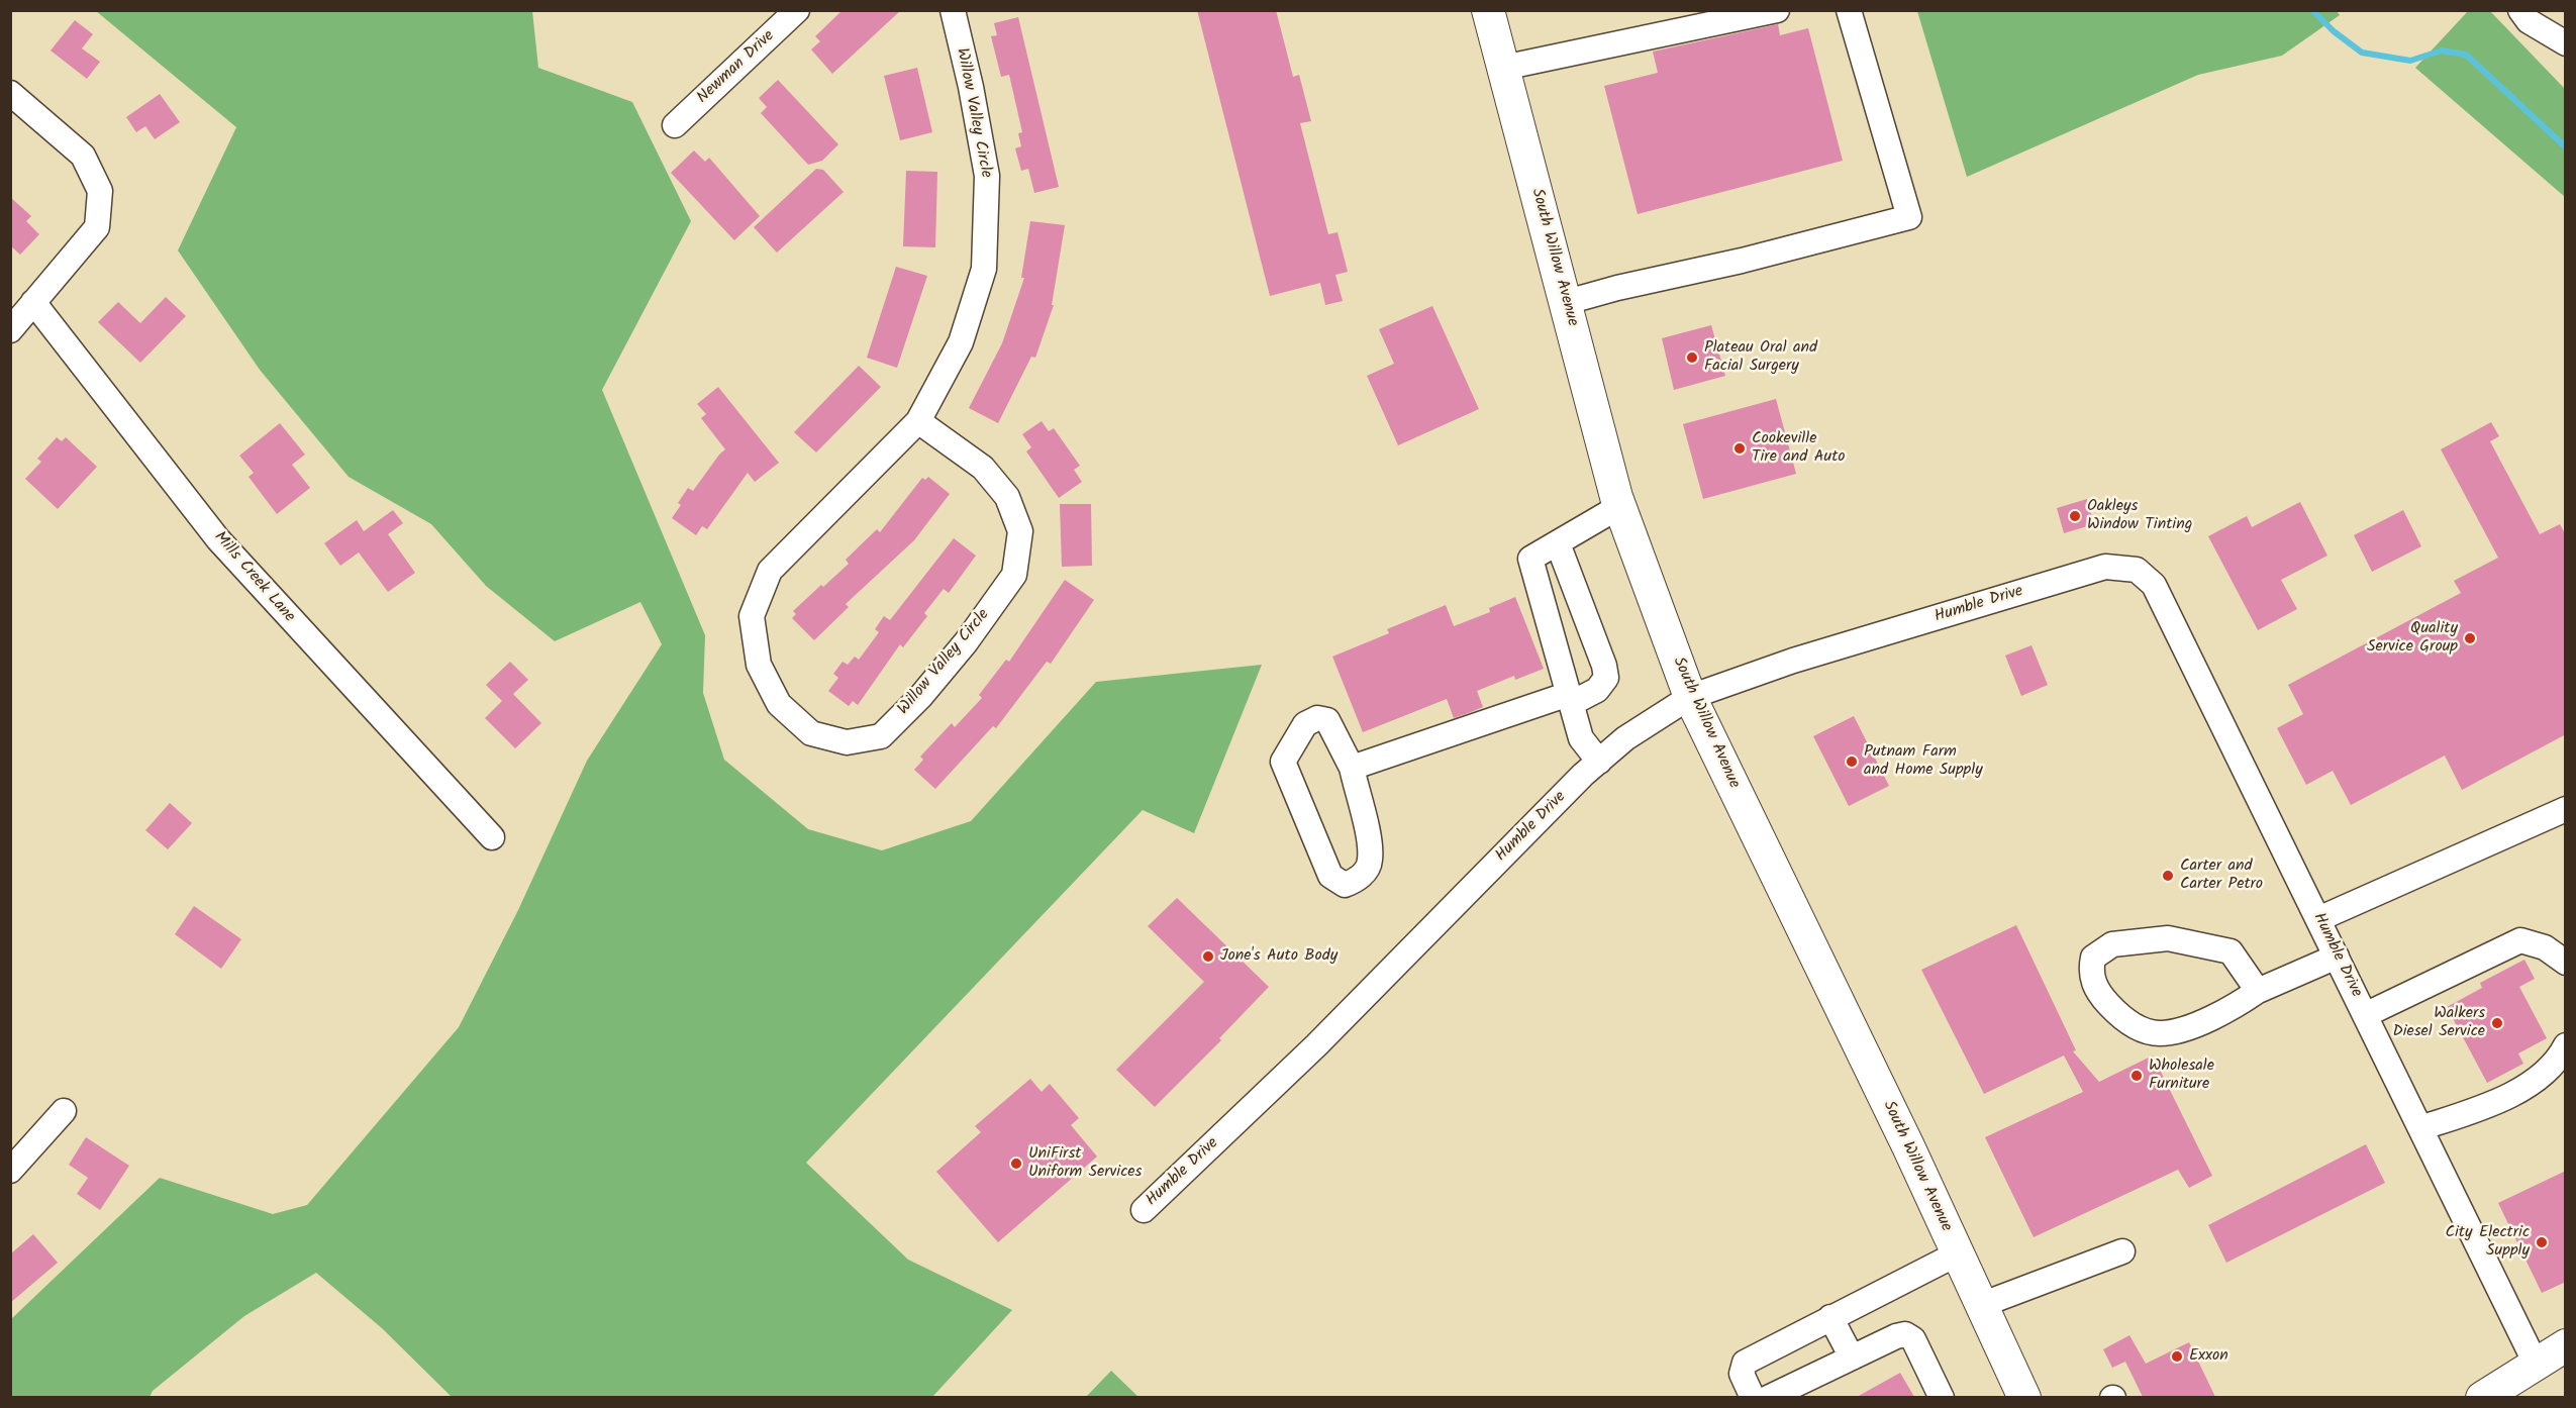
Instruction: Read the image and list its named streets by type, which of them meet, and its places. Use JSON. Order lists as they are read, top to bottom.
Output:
{
  "streets": {
    "main road": ["South Willow Avenue"],
    "street": [
      "Newman Drive",
      "Willow Valley Circle",
      "Mills Creek Lane",
      "Humble Drive"
    ]
  },
  "crossings": [
    ["South Willow Avenue", "Humble Drive"]
  ],
  "places": [
    "Plateau Oral and Facial Surgery",
    "Cookeville Tire and Auto",
    "Oakleys Window Tinting",
    "Quality Service Group",
    "Putnam Farm and Home Supply",
    "Carter and Carter Petro",
    "Jone's Auto Body",
    "Walkers Diesel Service",
    "Wholesale Furniture",
    "UniFirst Uniform Services",
    "City Electric Supply",
    "Exxon"
  ]
}
